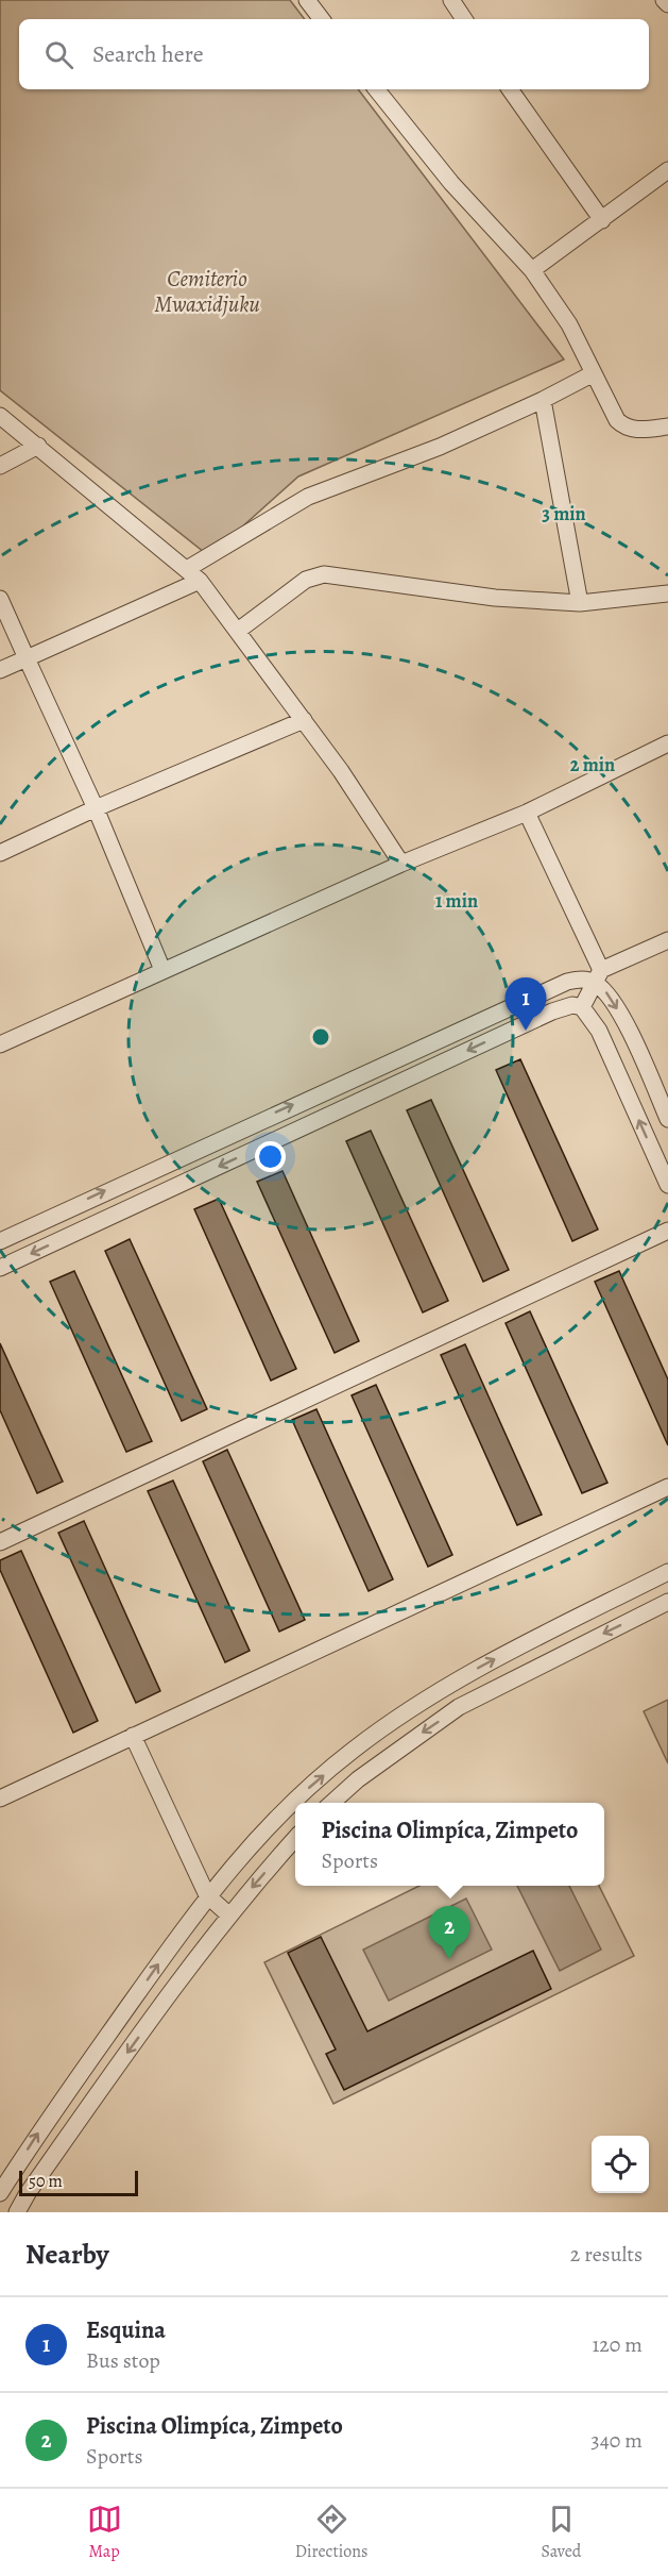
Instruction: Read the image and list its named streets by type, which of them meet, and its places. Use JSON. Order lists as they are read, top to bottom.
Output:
{
  "parks": ["Cemiterio Mwaxidjuku"],
  "scale_bar": "50 m",
  "page": {
    "search": "Search here",
    "pins": ["1", "2"],
    "popup": ["Piscina Olimpíca, Zimpeto", "Sports"],
    "scale": "50 m",
    "heading": ["Nearby", "2 results"],
    "list": [
      {
        "mark": "1",
        "name": "Esquina",
        "note": "Bus stop",
        "value": "120 m"
      },
      {
        "mark": "2",
        "name": "Piscina Olimpíca, Zimpeto",
        "note": "Sports",
        "value": "340 m"
      }
    ],
    "nav": ["Map", "Directions", "Saved"]
  },
  "rings": ["3 min", "2 min", "1 min"]
}
